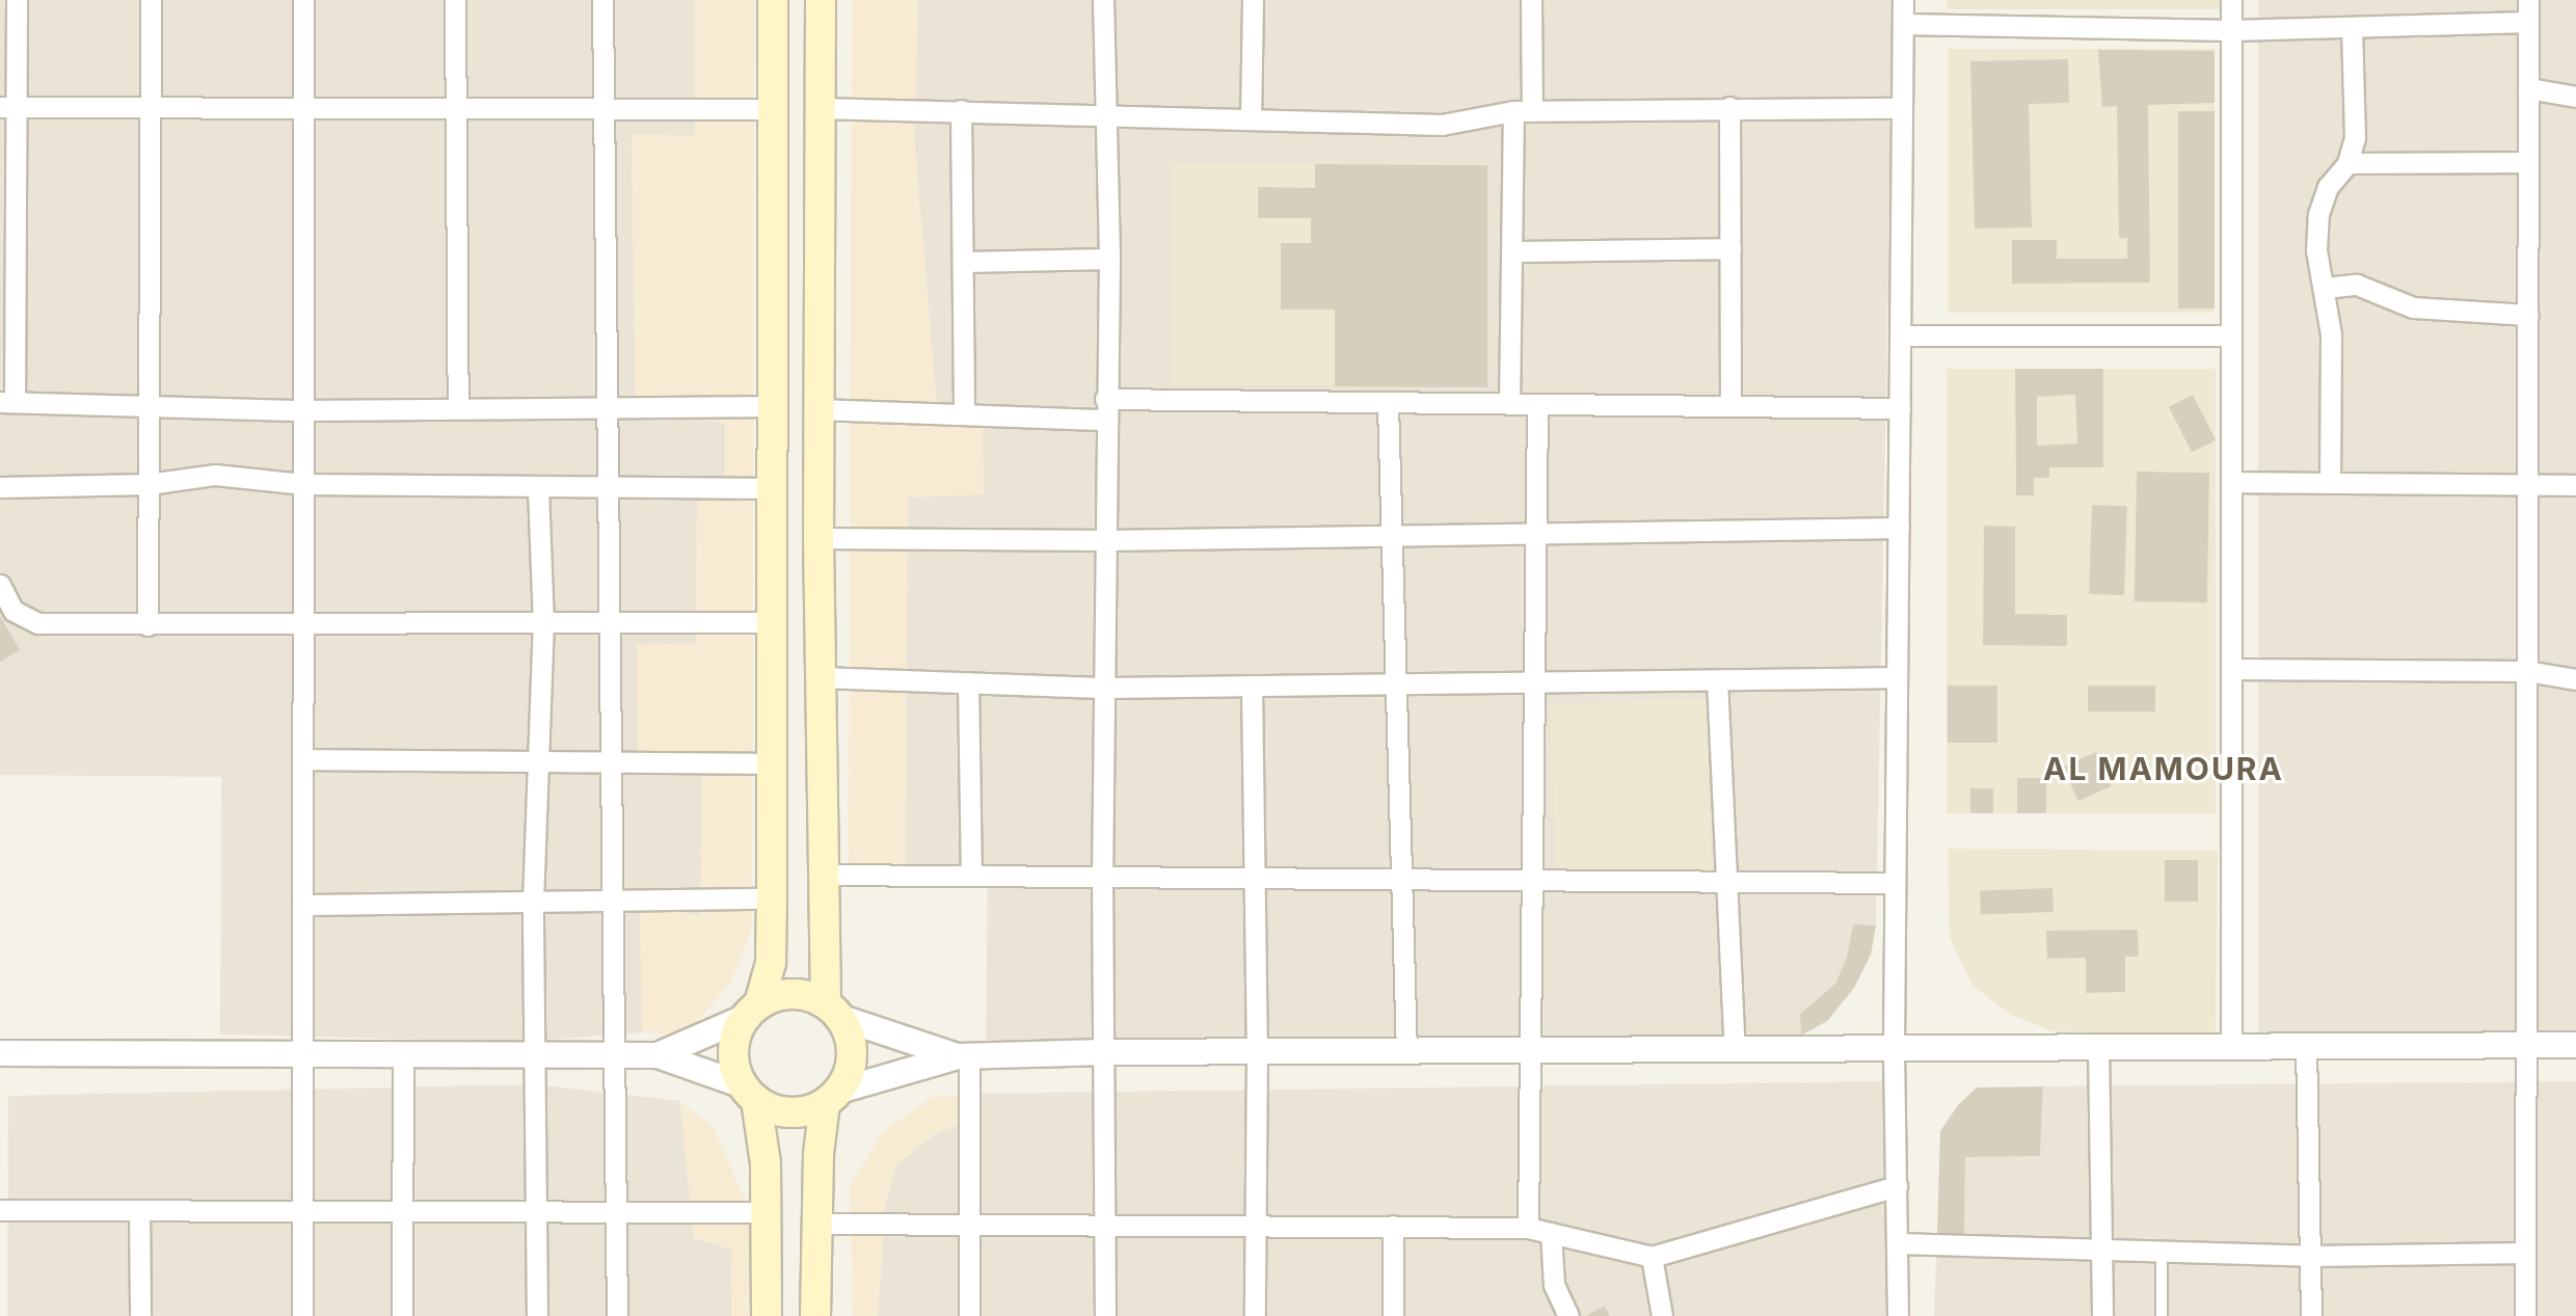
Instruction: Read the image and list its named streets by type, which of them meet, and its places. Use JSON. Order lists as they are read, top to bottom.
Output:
{
  "districts": ["AL MAMOURA"]
}
